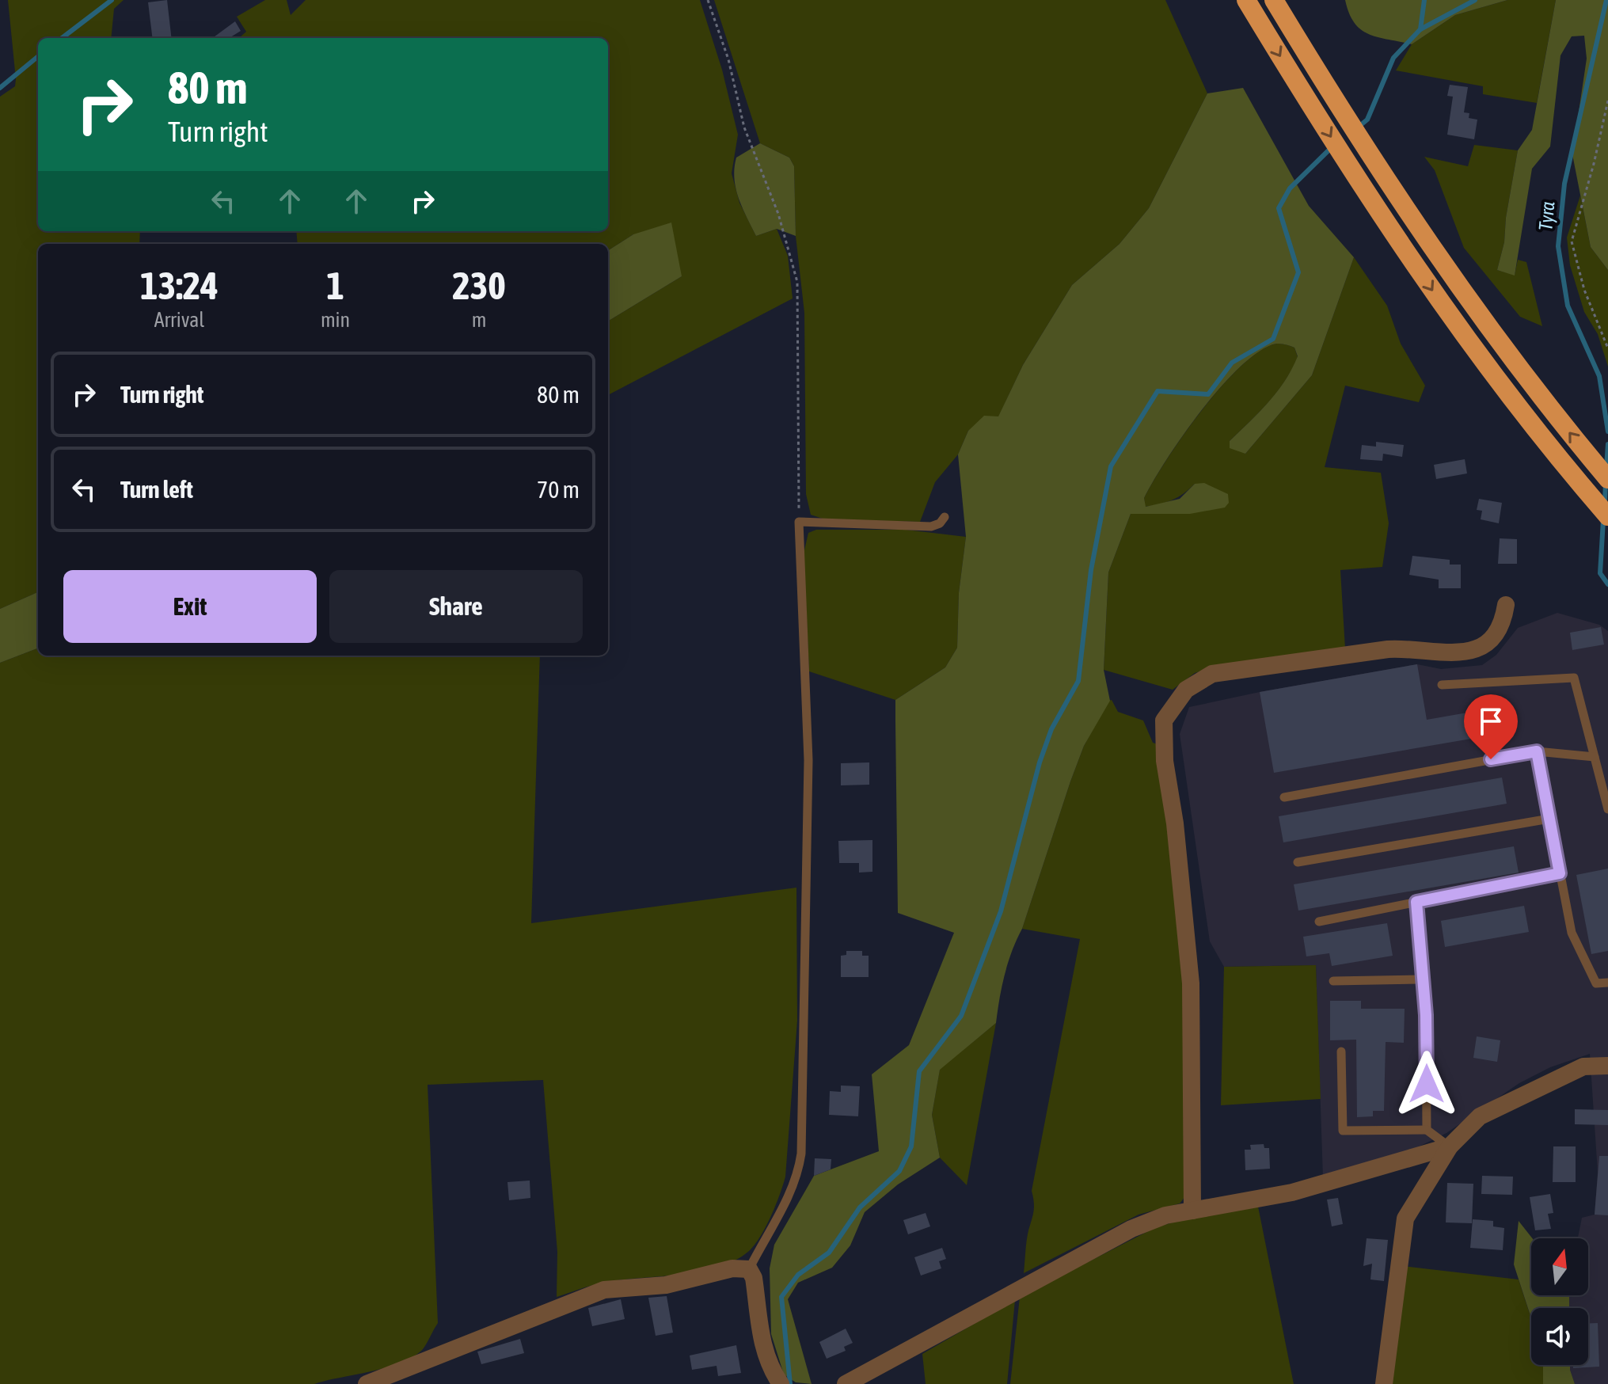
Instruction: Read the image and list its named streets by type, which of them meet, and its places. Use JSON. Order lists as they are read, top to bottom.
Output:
{
  "water": ["Tyra"],
  "north": "top",
  "page": {
    "turn": ["80 m", "Turn right"],
    "eta": [
      "13:24",
      "Arrival",
      "1",
      "min",
      "230",
      "m"
    ],
    "list": [
      {
        "name": "Turn right",
        "value": "80 m"
      },
      {
        "name": "Turn left",
        "value": "70 m"
      }
    ],
    "buttons": ["Exit", "Share"]
  }
}
